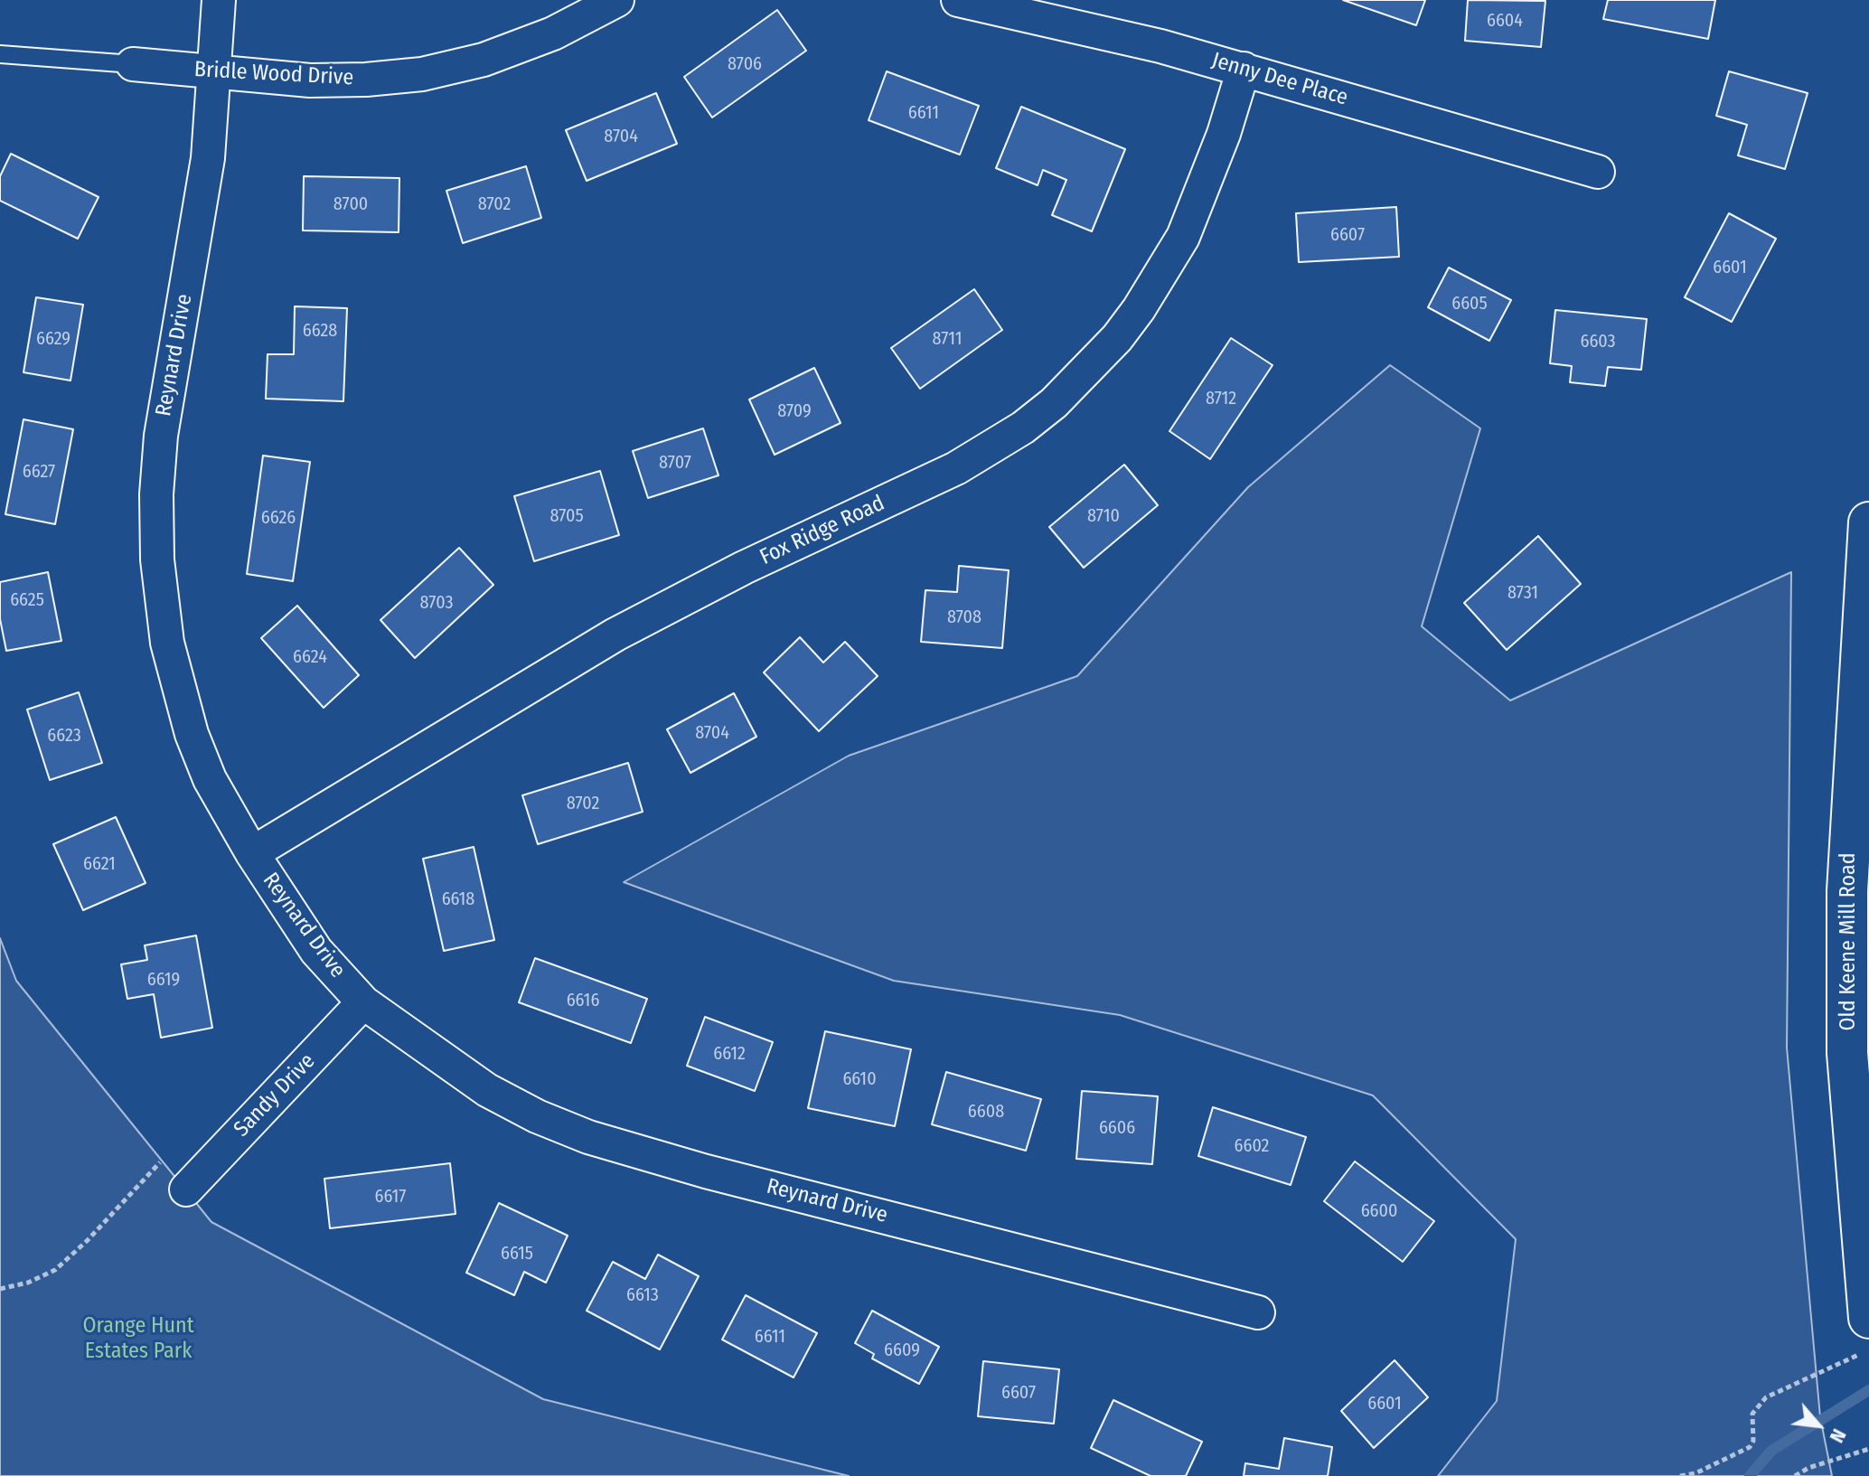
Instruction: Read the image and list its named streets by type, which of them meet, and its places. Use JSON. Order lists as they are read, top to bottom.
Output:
{
  "streets": {
    "main road": ["Old Keene Mill Road"],
    "street": [
      "Bridle Wood Drive",
      "Jenny Dee Place",
      "Reynard Drive",
      "Fox Ridge Road",
      "Sandy Drive"
    ]
  },
  "crossings": [
    ["Bridle Wood Drive", "Reynard Drive"],
    ["Jenny Dee Place", "Fox Ridge Road"],
    ["Reynard Drive", "Fox Ridge Road"],
    ["Reynard Drive", "Sandy Drive"]
  ],
  "parks": ["Orange Hunt Estates Park"],
  "house_numbers": [
    "6604",
    "8706",
    "6611",
    "8704",
    "8700",
    "8702",
    "6607",
    "6601",
    "6605",
    "6628",
    "6629",
    "8711",
    "6603",
    "8712",
    "8709",
    "8707",
    "6627",
    "8705",
    "8710",
    "6626",
    "8731",
    "6625",
    "8703",
    "8708",
    "6624",
    "8704",
    "6623",
    "8702",
    "6621",
    "6618",
    "6619",
    "6616",
    "6612",
    "6610",
    "6608",
    "6606",
    "6602",
    "6617",
    "6600",
    "6615",
    "6613",
    "6611",
    "6609",
    "6607",
    "6601"
  ],
  "north": "bottom right"
}
